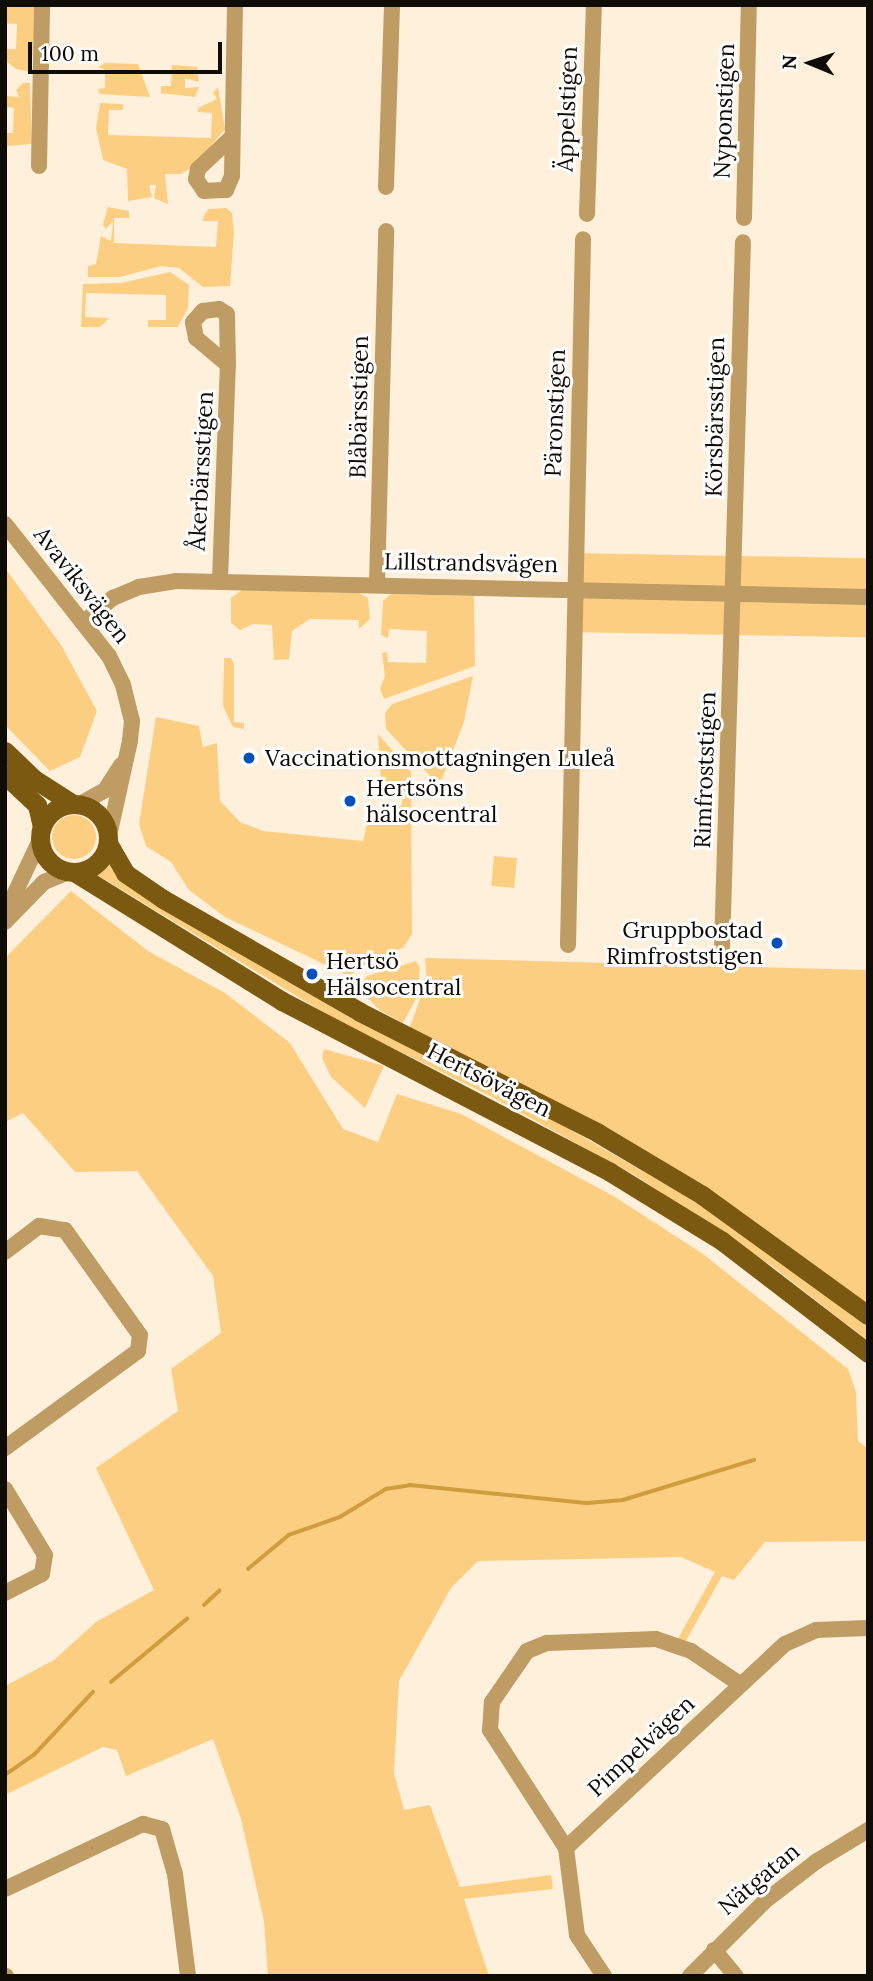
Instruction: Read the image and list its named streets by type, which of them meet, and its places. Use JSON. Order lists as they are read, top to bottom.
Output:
{
  "streets": {
    "main road": ["Hertsövägen"],
    "street": [
      "Äppelstigen",
      "Nyponstigen",
      "Blåbärsstigen",
      "Päronstigen",
      "Körsbärsstigen",
      "Åkerbärsstigen",
      "Lillstrandsvägen",
      "Avaviksvägen",
      "Rimfroststigen",
      "Pimpelvägen",
      "Nätgatan"
    ]
  },
  "crossings": [
    ["Blåbärsstigen", "Lillstrandsvägen"],
    ["Päronstigen", "Lillstrandsvägen"],
    ["Körsbärsstigen", "Lillstrandsvägen"],
    ["Körsbärsstigen", "Rimfroststigen"],
    ["Åkerbärsstigen", "Lillstrandsvägen"],
    ["Lillstrandsvägen", "Avaviksvägen"],
    ["Lillstrandsvägen", "Rimfroststigen"],
    ["Avaviksvägen", "Hertsövägen"]
  ],
  "places": [
    "Vaccinationsmottagningen Luleå",
    "Hertsöns hälsocentral",
    "Gruppbostad Rimfroststigen",
    "Hertsö Hälsocentral"
  ],
  "scale_bar": "100 m",
  "north": "left"
}
